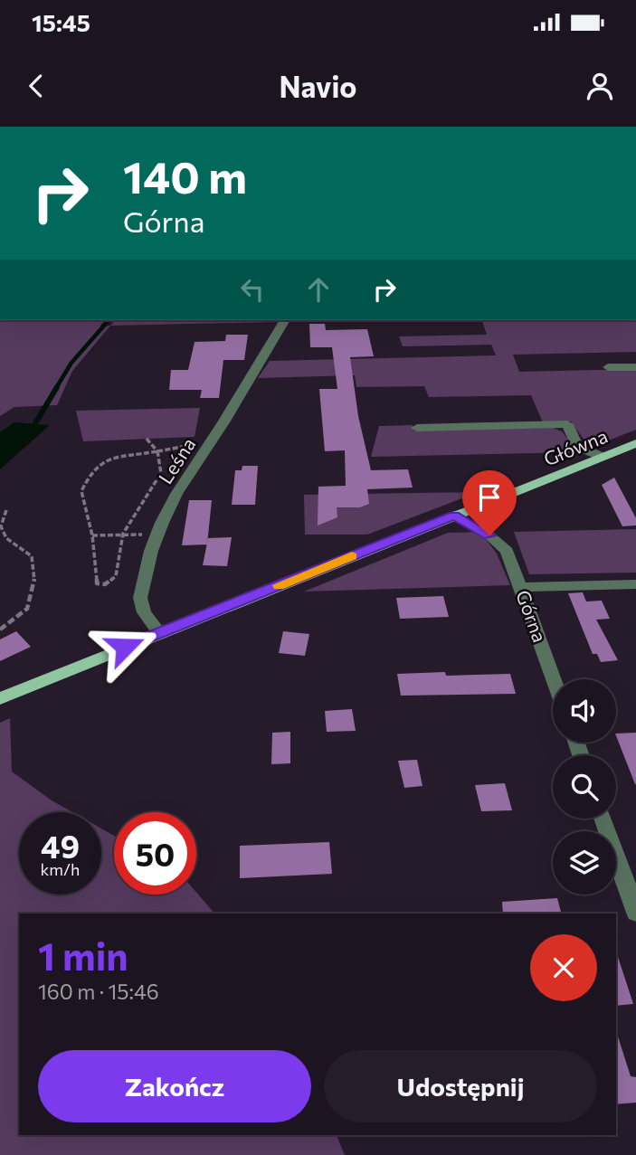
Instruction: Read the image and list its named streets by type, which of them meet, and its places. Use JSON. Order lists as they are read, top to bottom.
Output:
{
  "streets": {
    "main road": ["Główna"],
    "street": ["Leśna", "Górna"]
  },
  "crossings": [
    ["Główna", "Leśna"],
    ["Główna", "Górna"]
  ],
  "page": {
    "status": "15:45",
    "header": "Navio",
    "turn": ["140 m", "Górna"],
    "speed": "49 km/h",
    "limit": "50",
    "heading": ["1 min", "160 m · 15:46"],
    "buttons": ["Zakończ", "Udostępnij"]
  }
}
